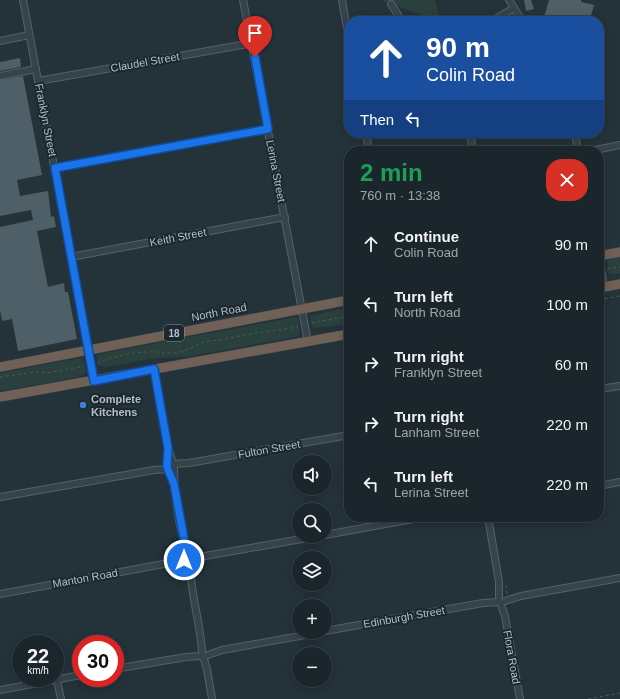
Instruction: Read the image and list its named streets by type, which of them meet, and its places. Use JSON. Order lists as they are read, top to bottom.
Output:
{
  "streets": {
    "highway": ["North Road", "18"],
    "street": [
      "Claudel Street",
      "Franklyn Street",
      "Lerina Street",
      "Keith Street",
      "Fulton Street",
      "Manton Road",
      "Edinburgh Street",
      "Flora Road"
    ]
  },
  "crossings": [
    ["Claudel Street", "Franklyn Street"],
    ["Claudel Street", "Lerina Street"],
    ["Franklyn Street", "Keith Street"],
    ["Franklyn Street", "North Road"],
    ["Lerina Street", "Keith Street"],
    ["Lerina Street", "North Road"],
    ["Edinburgh Street", "Flora Road"]
  ],
  "places": ["Complete Kitchens"],
  "page": {
    "turn": ["90 m", "Colin Road"],
    "then": "Then",
    "heading": ["2 min", "760 m · 13:38"],
    "list": [
      {
        "name": "Continue",
        "note": "Colin Road",
        "value": "90 m"
      },
      {
        "name": "Turn left",
        "note": "North Road",
        "value": "100 m"
      },
      {
        "name": "Turn right",
        "note": "Franklyn Street",
        "value": "60 m"
      },
      {
        "name": "Turn right",
        "note": "Lanham Street",
        "value": "220 m"
      },
      {
        "name": "Turn left",
        "note": "Lerina Street",
        "value": "220 m"
      }
    ],
    "map_buttons": ["+", "−"],
    "speed": "22 km/h",
    "limit": "30"
  }
}
